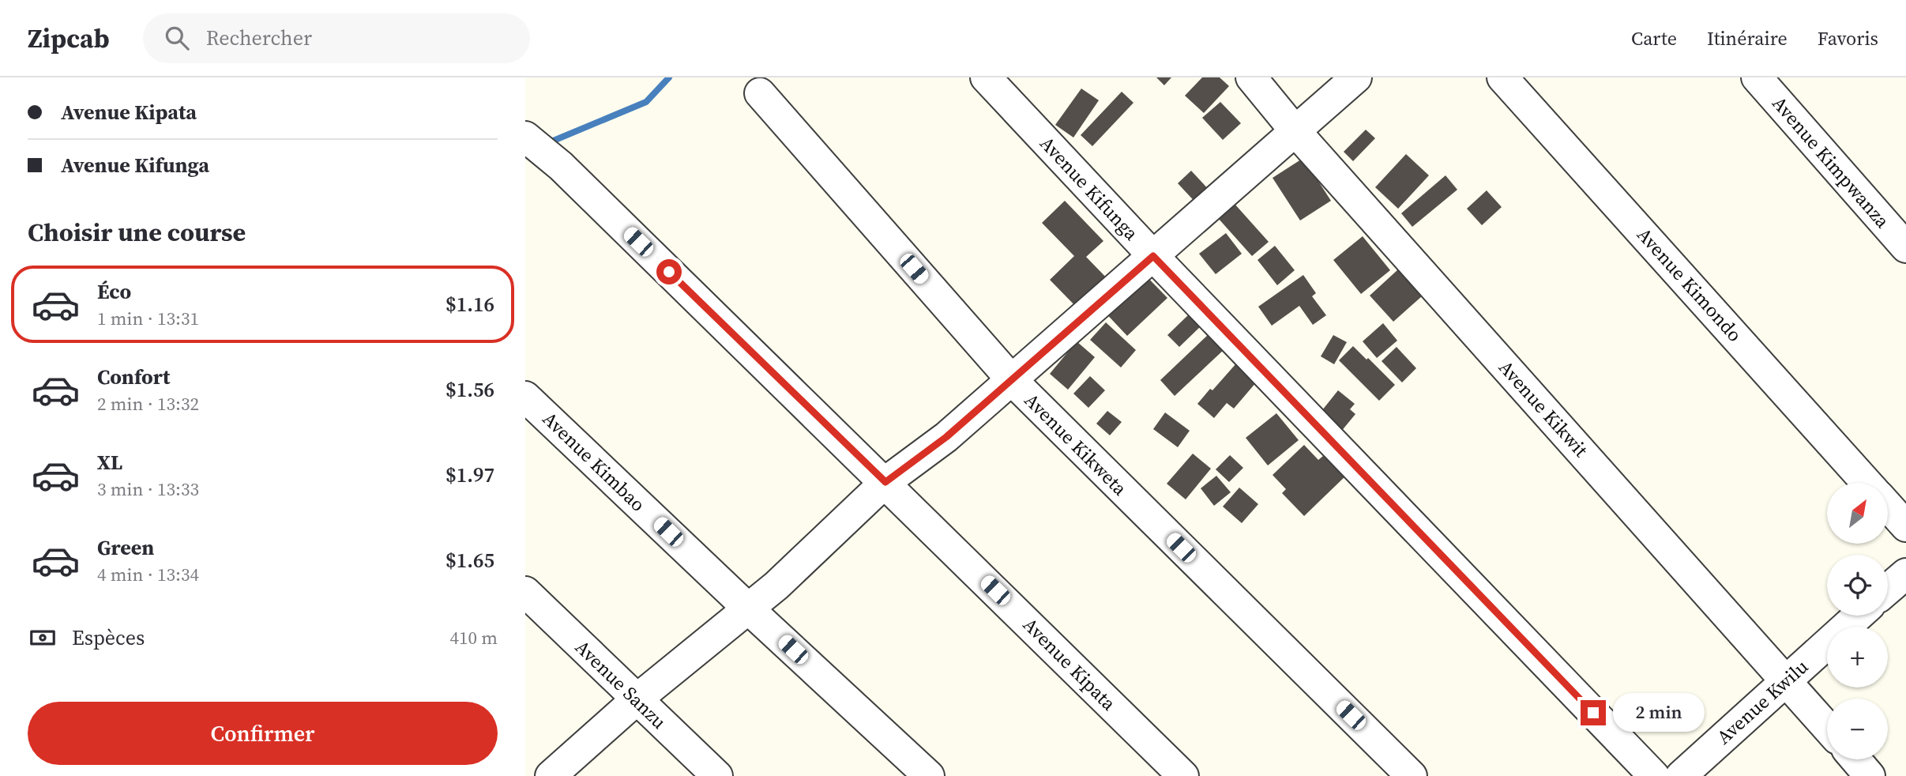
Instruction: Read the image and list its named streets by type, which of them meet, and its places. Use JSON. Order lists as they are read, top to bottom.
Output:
{
  "streets": {
    "street": [
      "Avenue Kimpwanza",
      "Avenue Kifunga",
      "Avenue Kimondo",
      "Avenue Kikwit",
      "Avenue Kikweta",
      "Avenue Kimbao",
      "Avenue Kipata",
      "Avenue Sanzu",
      "Avenue Kwilu"
    ]
  },
  "crossings": [
    ["Avenue Kikwit", "Avenue Kwilu"]
  ],
  "north": "top right",
  "page": {
    "header": "Zipcab",
    "search": "Rechercher",
    "nav": ["Carte", "Itinéraire", "Favoris"],
    "banner": ["Avenue Kipata", "Avenue Kifunga"],
    "heading": "Choisir une course",
    "list": [
      {
        "name": "Éco",
        "note": "1 min · 13:31",
        "value": "$1.16"
      },
      {
        "name": "Confort",
        "note": "2 min · 13:32",
        "value": "$1.56"
      },
      {
        "name": "XL",
        "note": "3 min · 13:33",
        "value": "$1.97"
      },
      {
        "name": "Green",
        "note": "4 min · 13:34",
        "value": "$1.65"
      }
    ],
    "map_buttons": ["+", "−"],
    "pay": ["Espèces", "410 m"],
    "buttons": "Confirmer",
    "bubble": "2 min"
  }
}
